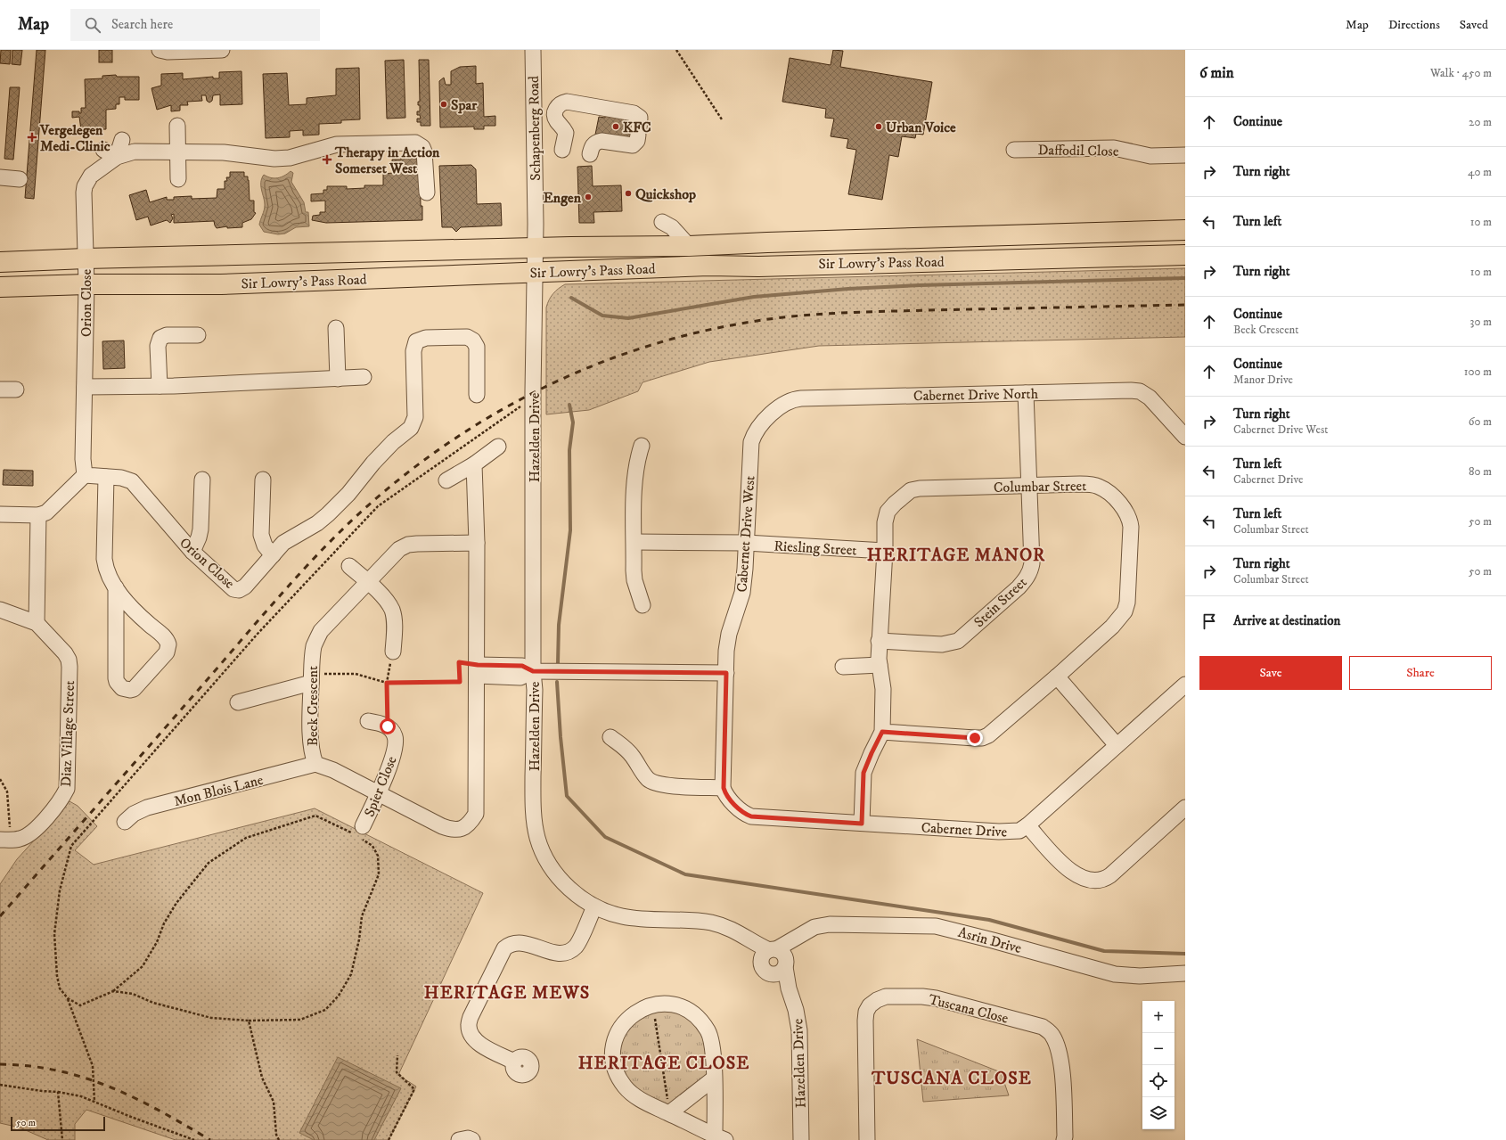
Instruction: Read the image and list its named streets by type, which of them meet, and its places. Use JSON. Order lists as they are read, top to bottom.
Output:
{
  "streets": {
    "main road": ["Sir Lowry's Pass Road"],
    "street": [
      "Schapenberg Road",
      "Daffodil Close",
      "Orion Close",
      "Cabernet Drive North",
      "Hazelden Drive",
      "Columbar Street",
      "Cabernet Drive West",
      "Riesling Street",
      "Stein Street",
      "Beck Crescent",
      "Diaz Village Street",
      "Spier Close",
      "Mon Blois Lane",
      "Cabernet Drive",
      "Asrin Drive",
      "Tuscana Close"
    ]
  },
  "crossings": [
    ["Schapenberg Road", "Sir Lowry's Pass Road"],
    ["Schapenberg Road", "Hazelden Drive"],
    ["Sir Lowry's Pass Road", "Orion Close"],
    ["Sir Lowry's Pass Road", "Hazelden Drive"],
    ["Cabernet Drive North", "Cabernet Drive West"],
    ["Cabernet Drive North", "Stein Street"],
    ["Hazelden Drive", "Asrin Drive"],
    ["Columbar Street", "Riesling Street"],
    ["Columbar Street", "Stein Street"],
    ["Columbar Street", "Cabernet Drive"],
    ["Cabernet Drive West", "Riesling Street"],
    ["Cabernet Drive West", "Cabernet Drive"],
    ["Beck Crescent", "Spier Close"],
    ["Beck Crescent", "Mon Blois Lane"]
  ],
  "districts": [
    "HERITAGE MANOR",
    "HERITAGE MEWS",
    "HERITAGE CLOSE",
    "TUSCANA CLOSE"
  ],
  "places": {
    "other": [
      "Spar",
      "KFC",
      "Urban Voice",
      "Quickshop",
      "Engen"
    ],
    "health": ["Vergelegen Medi-Clinic", "Therapy in Action Somerset West"]
  },
  "scale_bar": "50 m",
  "page": {
    "header": "Map",
    "search": "Search here",
    "nav": ["Map", "Directions", "Saved"],
    "heading": ["6 min", "Walk · 450 m"],
    "list": [
      ["Continue", "20 m"],
      ["Turn right", "40 m"],
      ["Turn left", "10 m"],
      ["Turn right", "10 m"],
      ["Continue", "Beck Crescent", "30 m"],
      ["Continue", "Manor Drive", "100 m"],
      ["Turn right", "Cabernet Drive West", "60 m"],
      ["Turn left", "Cabernet Drive", "80 m"],
      ["Turn left", "Columbar Street", "50 m"],
      ["Turn right", "Columbar Street", "50 m"],
      "Arrive at destination"
    ],
    "buttons": ["Save", "Share"],
    "map_buttons": ["+", "−"],
    "scale": "50 m"
  }
}
